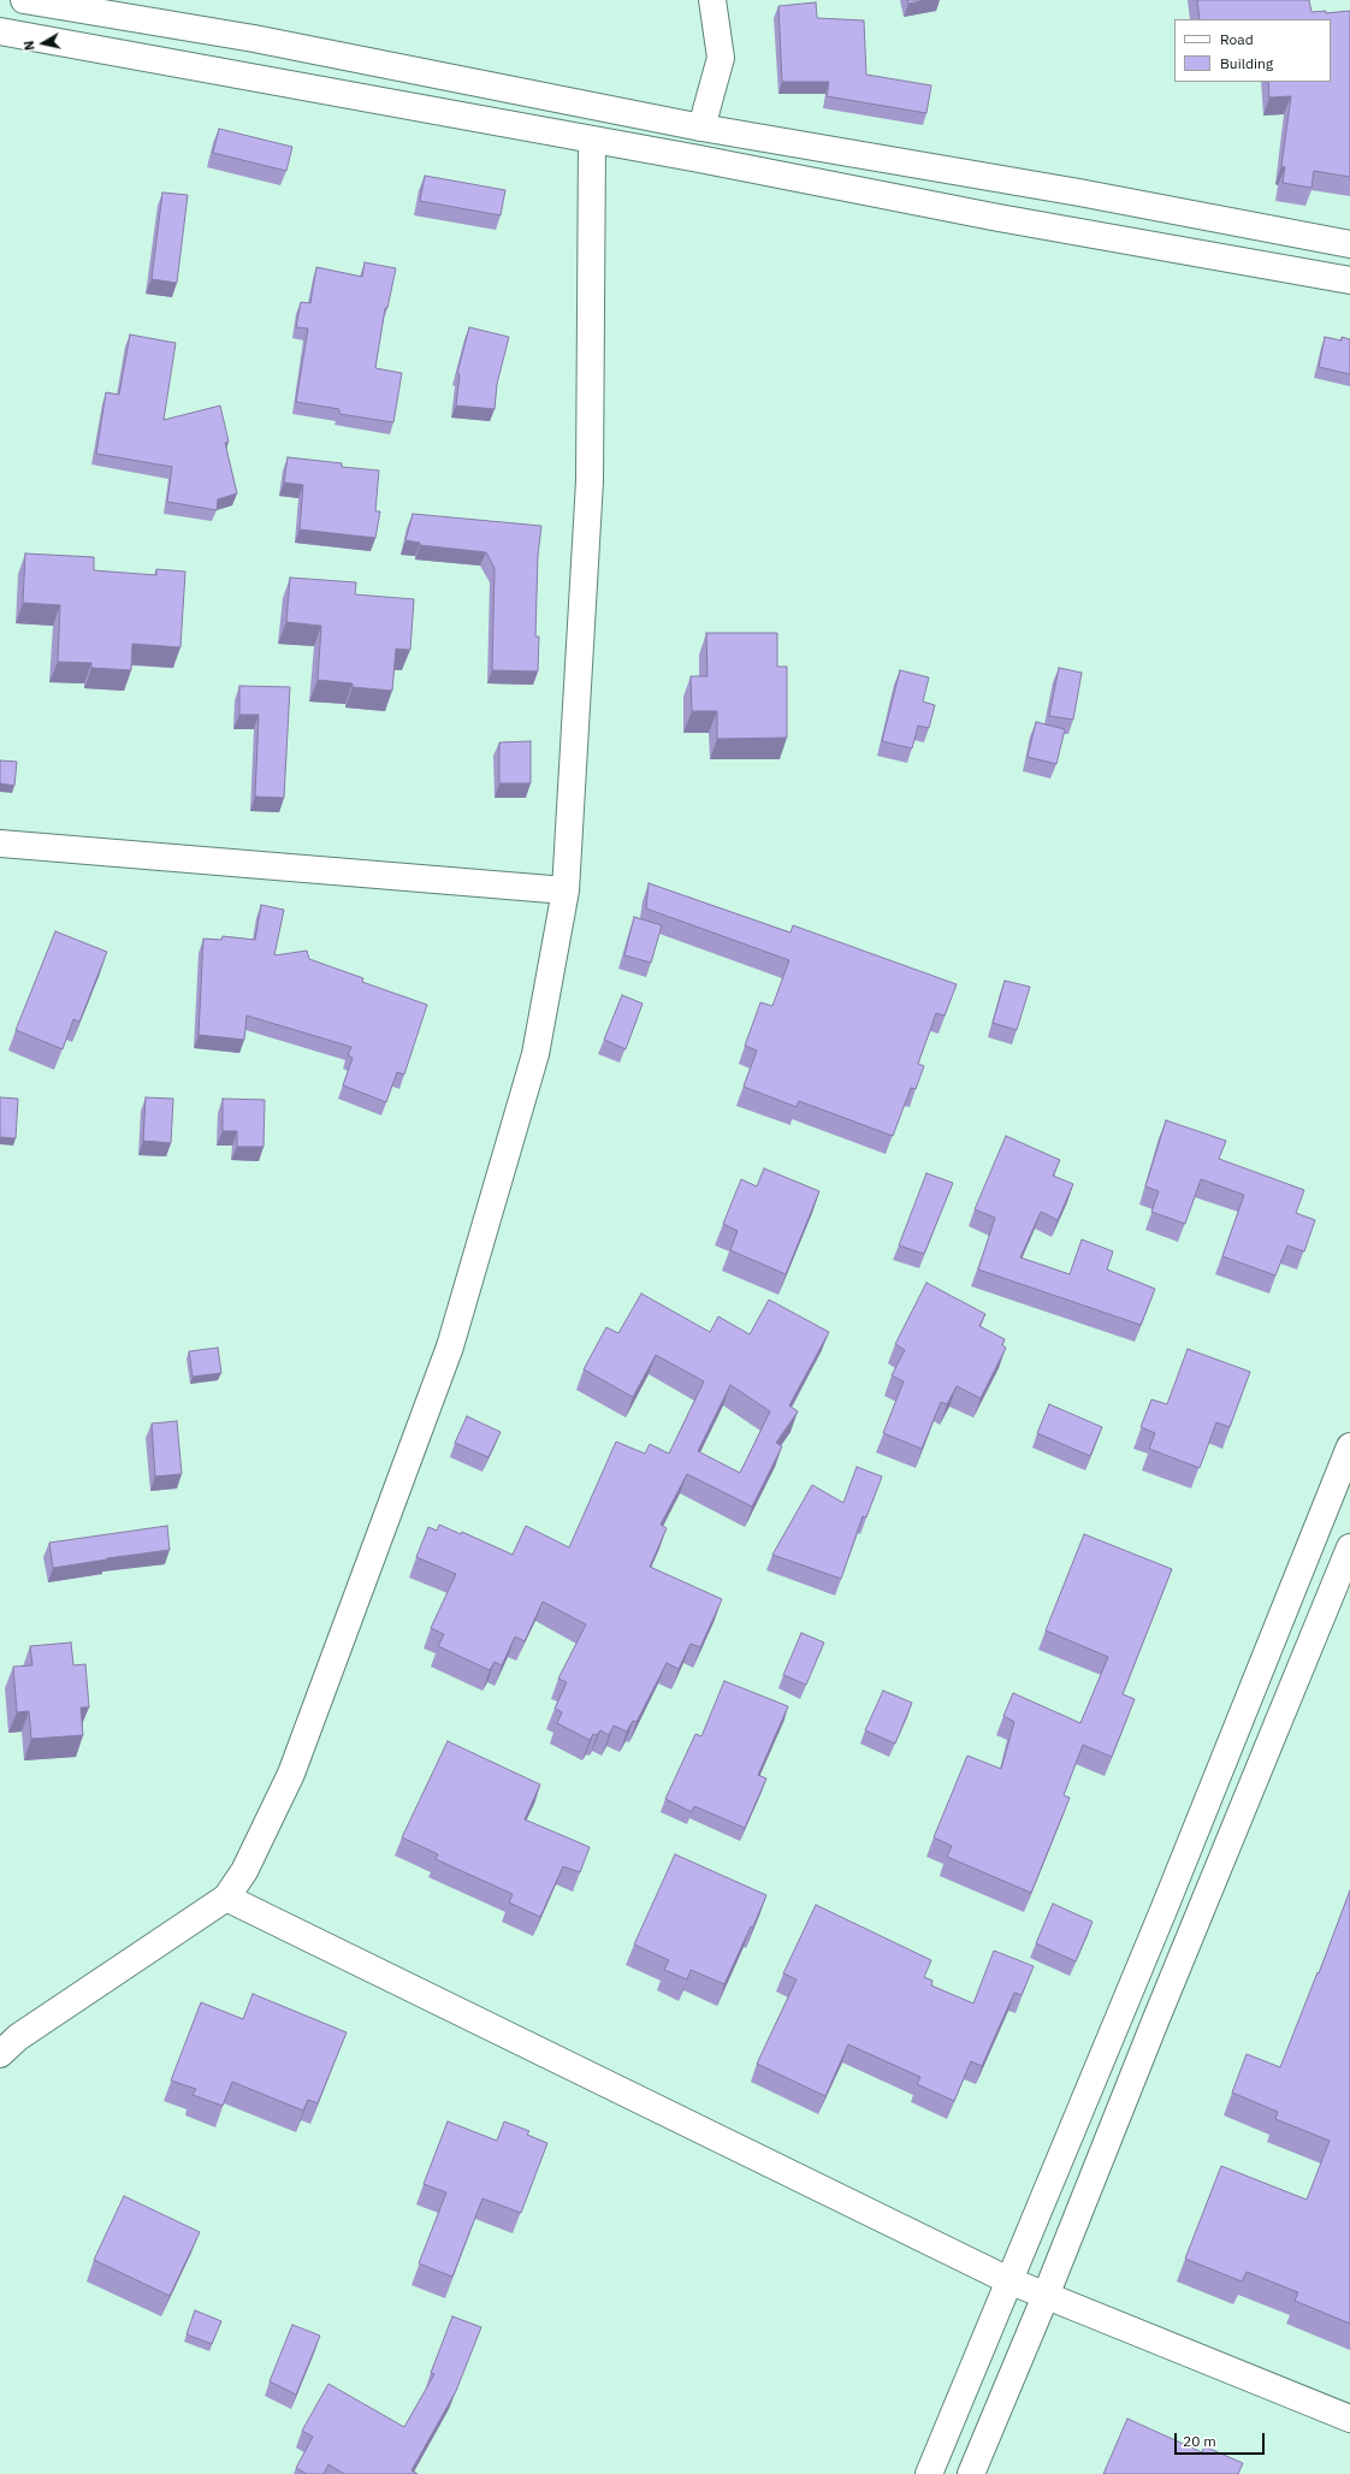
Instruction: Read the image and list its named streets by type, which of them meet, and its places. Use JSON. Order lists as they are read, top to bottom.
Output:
{
  "legend": ["Road", "Building"],
  "scale_bar": "20 m",
  "north": "left"
}
